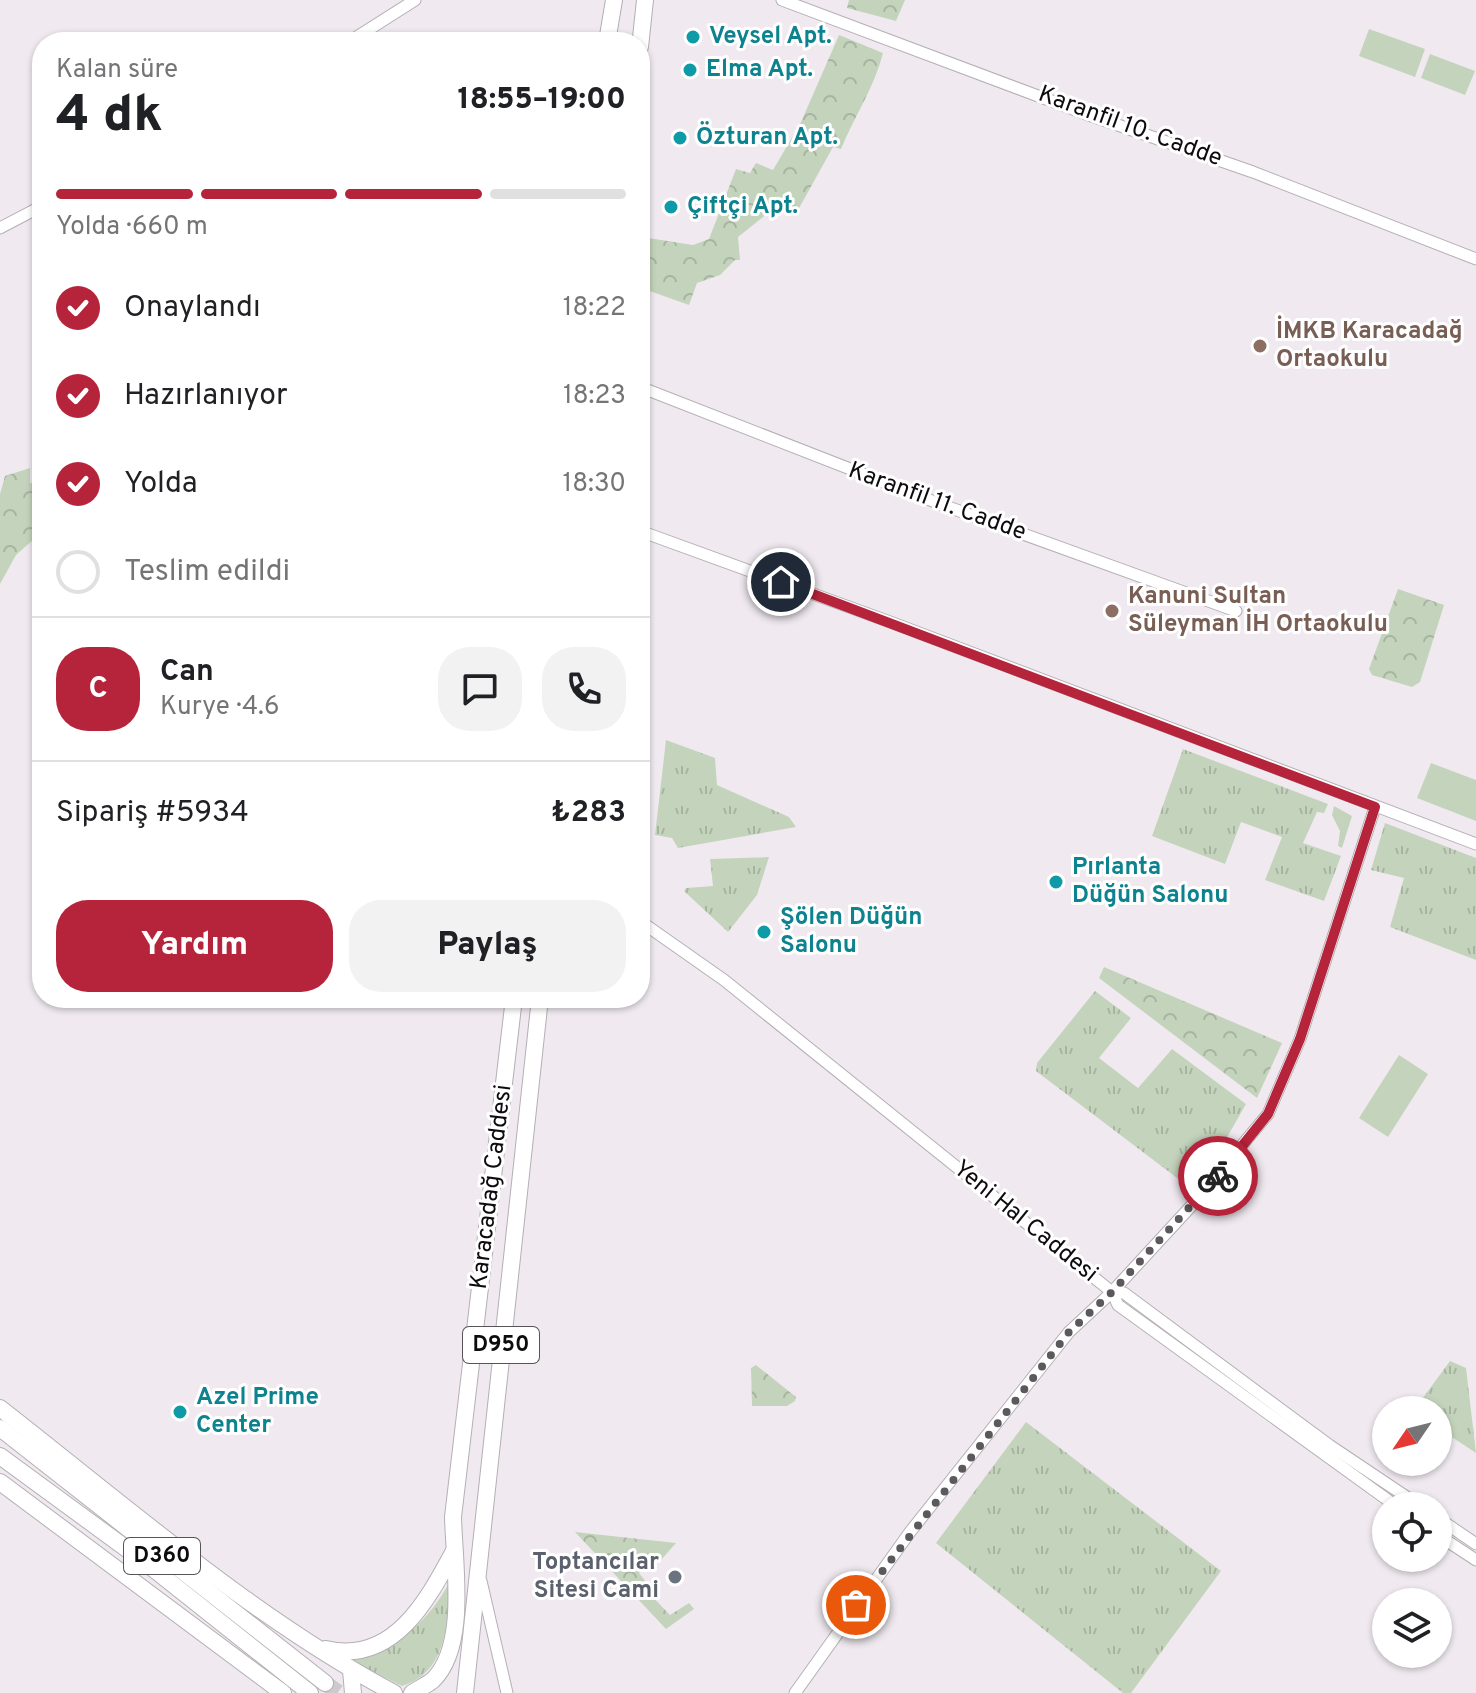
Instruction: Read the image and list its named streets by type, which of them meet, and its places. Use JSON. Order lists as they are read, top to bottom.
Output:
{
  "streets": {
    "highway": ["Karacadağ Caddesi", "D950", "D360"],
    "street": ["Karanfil 10. Cadde", "Karanfil 11. Cadde", "Yeni Hal Caddesi"]
  },
  "places": [
    "Veysel Apt.",
    "Elma Apt.",
    "Özturan Apt.",
    "Çiftçi Apt.",
    "İMKB Karacadağ Ortaokulu",
    "Kanuni Sultan Süleyman İH Ortaokulu",
    "Pırlanta Düğün Salonu",
    "Şölen Düğün Salonu",
    "Azel Prime Center",
    "Toptancılar Sitesi Cami"
  ],
  "north": "bottom left",
  "page": {
    "heading": ["4 dk", "Kalan süre", "18:55–19:00"],
    "panel": [
      "Can",
      "Kurye · 4.6",
      "Sipariş #5934",
      "₺283"
    ],
    "bar": "Yolda · 660 m",
    "list": [
      ["Onaylandı", "18:22"],
      ["Hazırlanıyor", "18:23"],
      ["Yolda", "18:30"],
      "Teslim edildi"
    ],
    "round": "C",
    "buttons": ["Yardım", "Paylaş"]
  }
}
